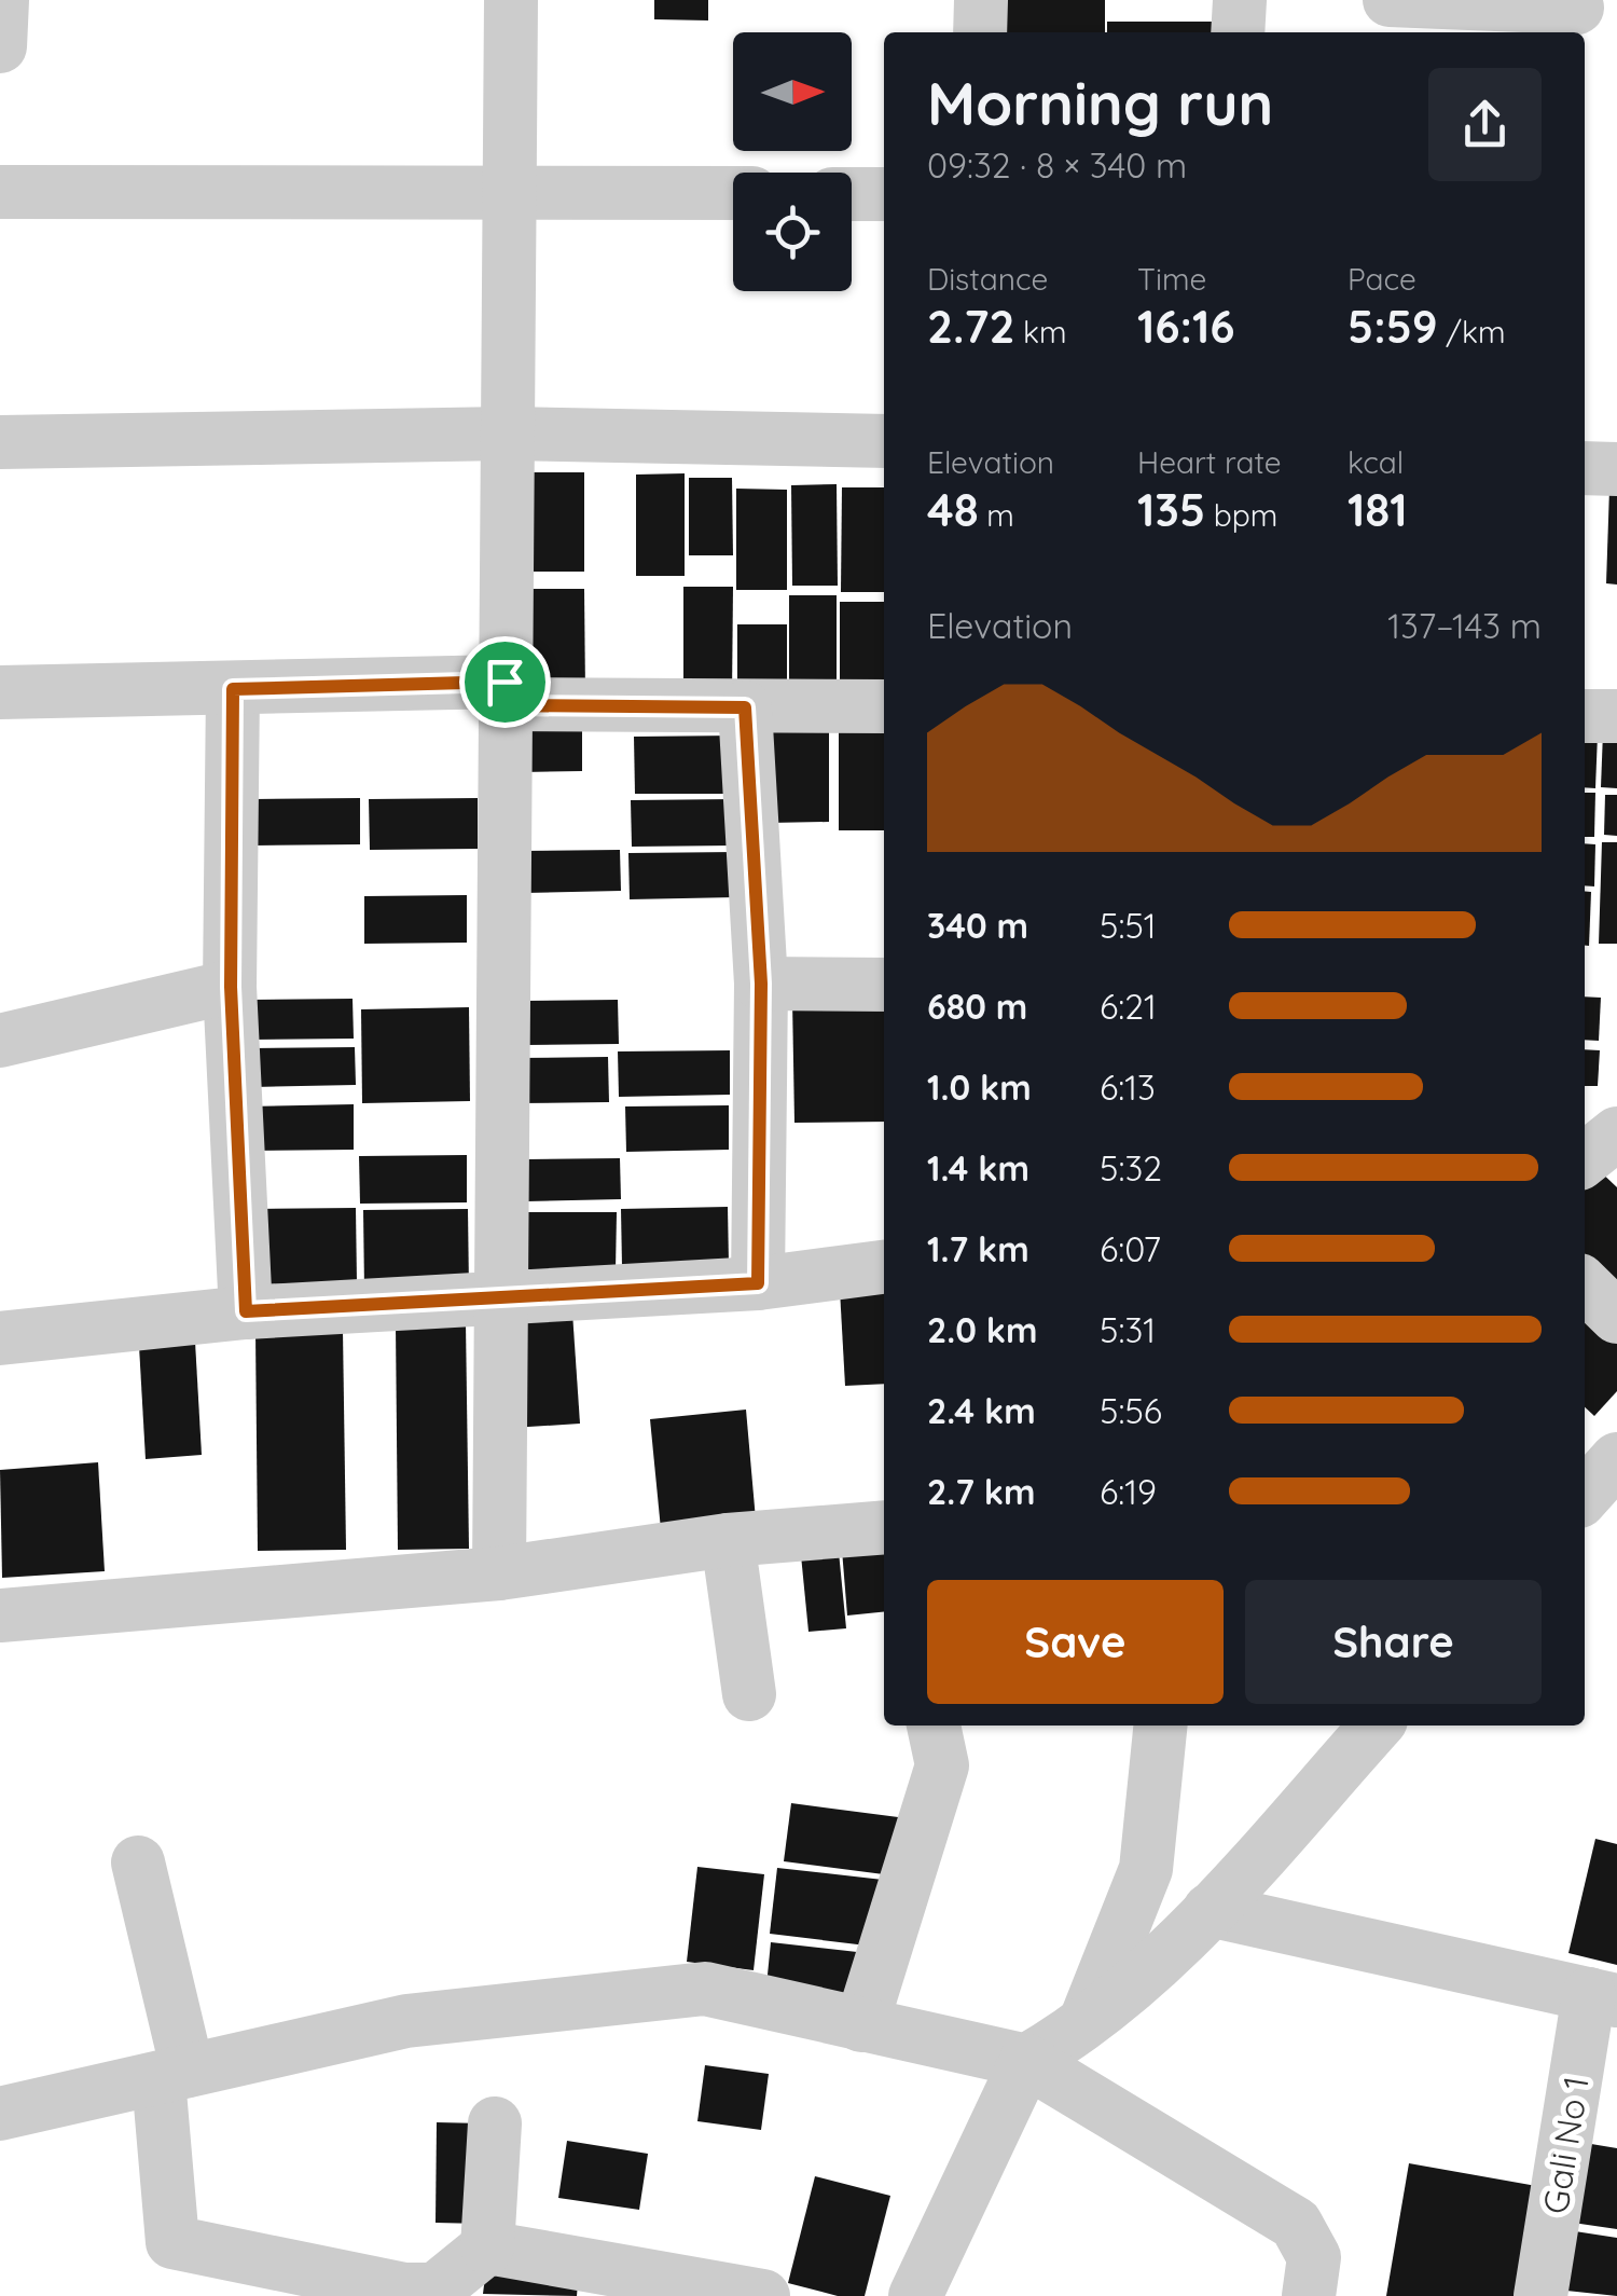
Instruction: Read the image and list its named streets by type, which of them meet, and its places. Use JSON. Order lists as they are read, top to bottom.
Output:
{
  "streets": {
    "street": ["Gali No 1"]
  },
  "north": "right",
  "page": {
    "heading": ["Morning run", "09:32 · 8 × 340 m"],
    "stats": [
      ["Distance", "2.72 km"],
      ["Time", "16:16"],
      ["Pace", "5:59 /km"],
      ["Elevation", "48 m"],
      ["Heart rate", "135 bpm"],
      ["kcal", "181"]
    ],
    "chart": ["Elevation", "137–143 m"],
    "list": [
      {
        "name": "340 m",
        "note": "5:51"
      },
      {
        "name": "680 m",
        "note": "6:21"
      },
      {
        "name": "1.0 km",
        "note": "6:13"
      },
      {
        "name": "1.4 km",
        "note": "5:32"
      },
      {
        "name": "1.7 km",
        "note": "6:07"
      },
      {
        "name": "2.0 km",
        "note": "5:31"
      },
      {
        "name": "2.4 km",
        "note": "5:56"
      },
      {
        "name": "2.7 km",
        "note": "6:19"
      }
    ],
    "buttons": ["Save", "Share"]
  }
}
